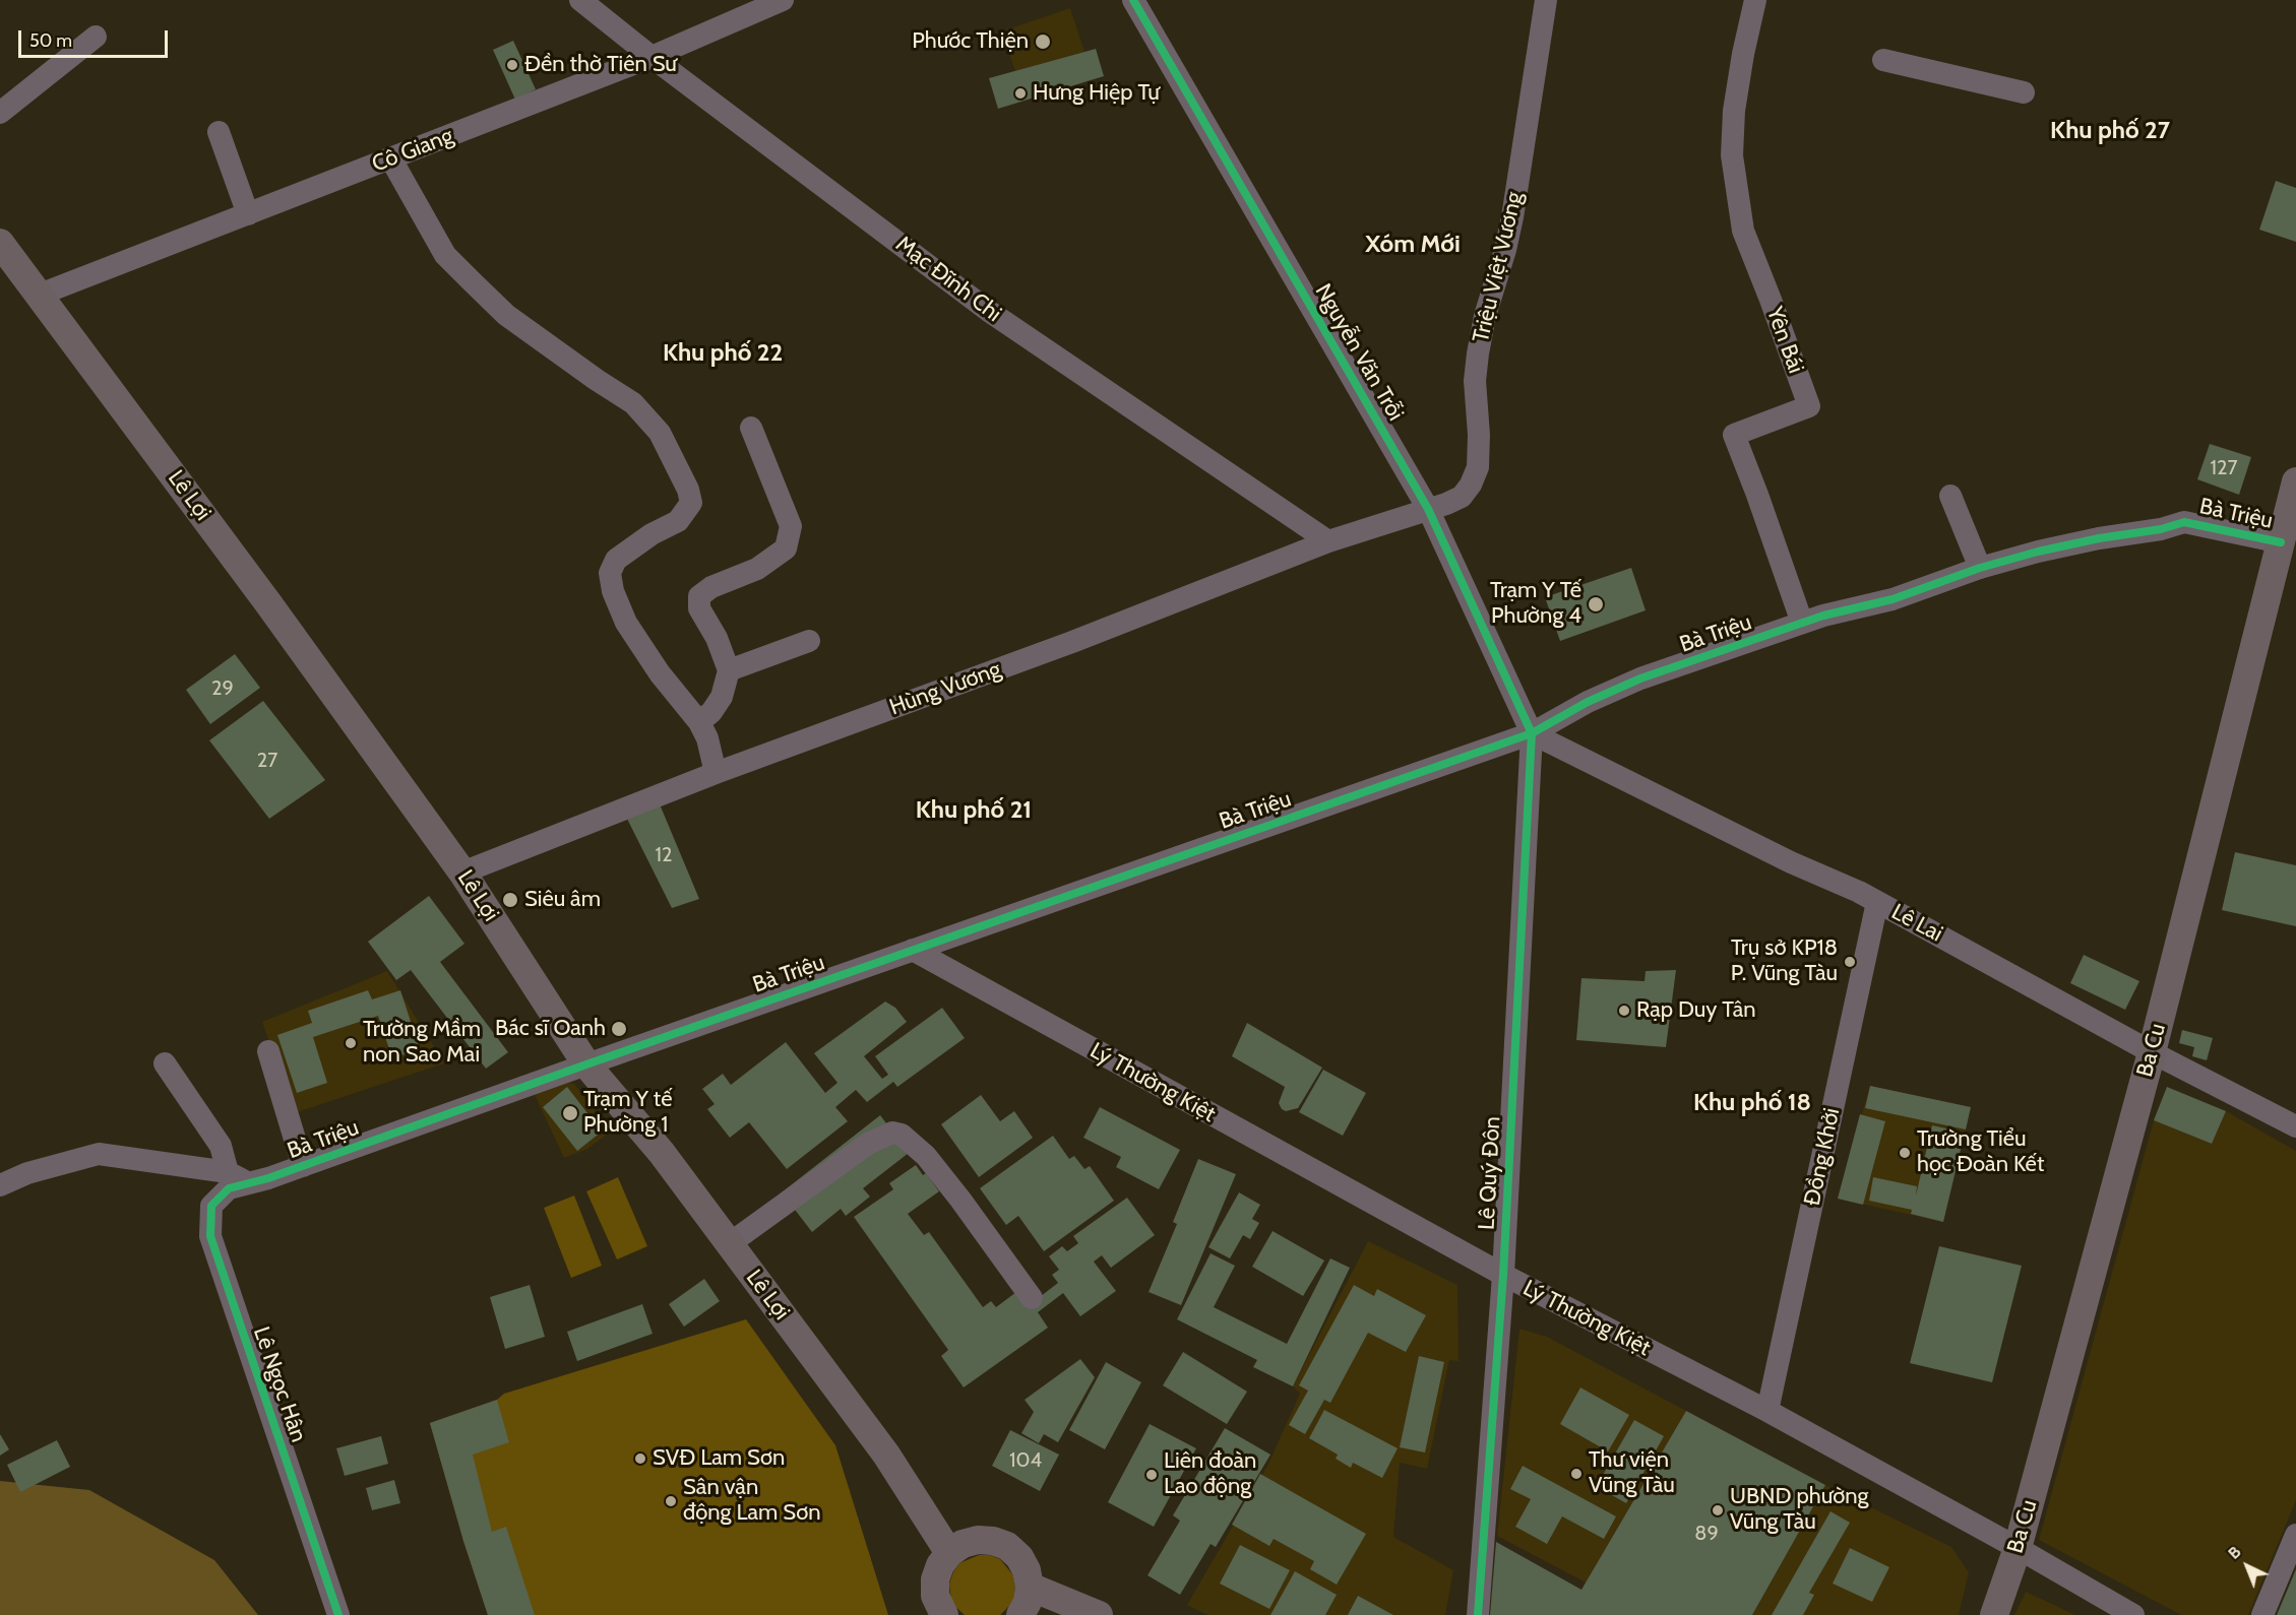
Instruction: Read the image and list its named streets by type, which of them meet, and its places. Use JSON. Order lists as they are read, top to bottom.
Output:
{
  "streets": {
    "main road": ["Lê Lợi", "Ba Cu"],
    "street": [
      "Cô Giang",
      "Triệu Việt Vương",
      "Mạc Đĩnh Chi",
      "Yên Bái",
      "Nguyễn Văn Trỗi",
      "Bà Triệu",
      "Hùng Vương",
      "Lê Lai",
      "Lý Thường Kiệt",
      "Đồng Khởi",
      "Lê Quý Đôn",
      "Lê Ngọc Hân"
    ]
  },
  "crossings": [
    ["Cô Giang", "Mạc Đĩnh Chi"],
    ["Cô Giang", "Lê Lợi"],
    ["Triệu Việt Vương", "Nguyễn Văn Trỗi"],
    ["Triệu Việt Vương", "Hùng Vương"],
    ["Mạc Đĩnh Chi", "Hùng Vương"],
    ["Yên Bái", "Bà Triệu"],
    ["Nguyễn Văn Trỗi", "Bà Triệu"],
    ["Nguyễn Văn Trỗi", "Hùng Vương"],
    ["Nguyễn Văn Trỗi", "Lê Lai"],
    ["Nguyễn Văn Trỗi", "Lê Quý Đôn"],
    ["Lê Lợi", "Bà Triệu"],
    ["Lê Lợi", "Hùng Vương"],
    ["Bà Triệu", "Lê Lai"],
    ["Bà Triệu", "Ba Cu"],
    ["Bà Triệu", "Lý Thường Kiệt"],
    ["Bà Triệu", "Lê Quý Đôn"],
    ["Bà Triệu", "Lê Ngọc Hân"],
    ["Lê Lai", "Ba Cu"],
    ["Lê Lai", "Đồng Khởi"],
    ["Lê Lai", "Lê Quý Đôn"],
    ["Ba Cu", "Lý Thường Kiệt"],
    ["Lý Thường Kiệt", "Đồng Khởi"],
    ["Lý Thường Kiệt", "Lê Quý Đôn"]
  ],
  "districts": [
    "Khu phố 27",
    "Xóm Mới",
    "Khu phố 22",
    "Khu phố 21",
    "Khu phố 18"
  ],
  "places": [
    "Phước Thiện",
    "Đền thờ Tiên Sư",
    "Hưng Hiệp Tự",
    "Trạm Y Tế Phường 4",
    "Siêu âm",
    "Trụ sở KP18 P. Vũng Tàu",
    "Rạp Duy Tân",
    "Bác sĩ Oanh",
    "Trường Mầm non Sao Mai",
    "Trạm Y tế Phường 1",
    "Trường Tiểu học Đoàn Kết",
    "SVĐ Lam Sơn",
    "Thư viện Vũng Tàu",
    "Liên đoàn Lao động",
    "Sân vận động Lam Sơn",
    "UBND phường Vũng Tàu"
  ],
  "house_numbers": [
    "127",
    "29",
    "27",
    "12",
    "104",
    "89"
  ],
  "scale_bar": "50 m",
  "north": "top left"
}
